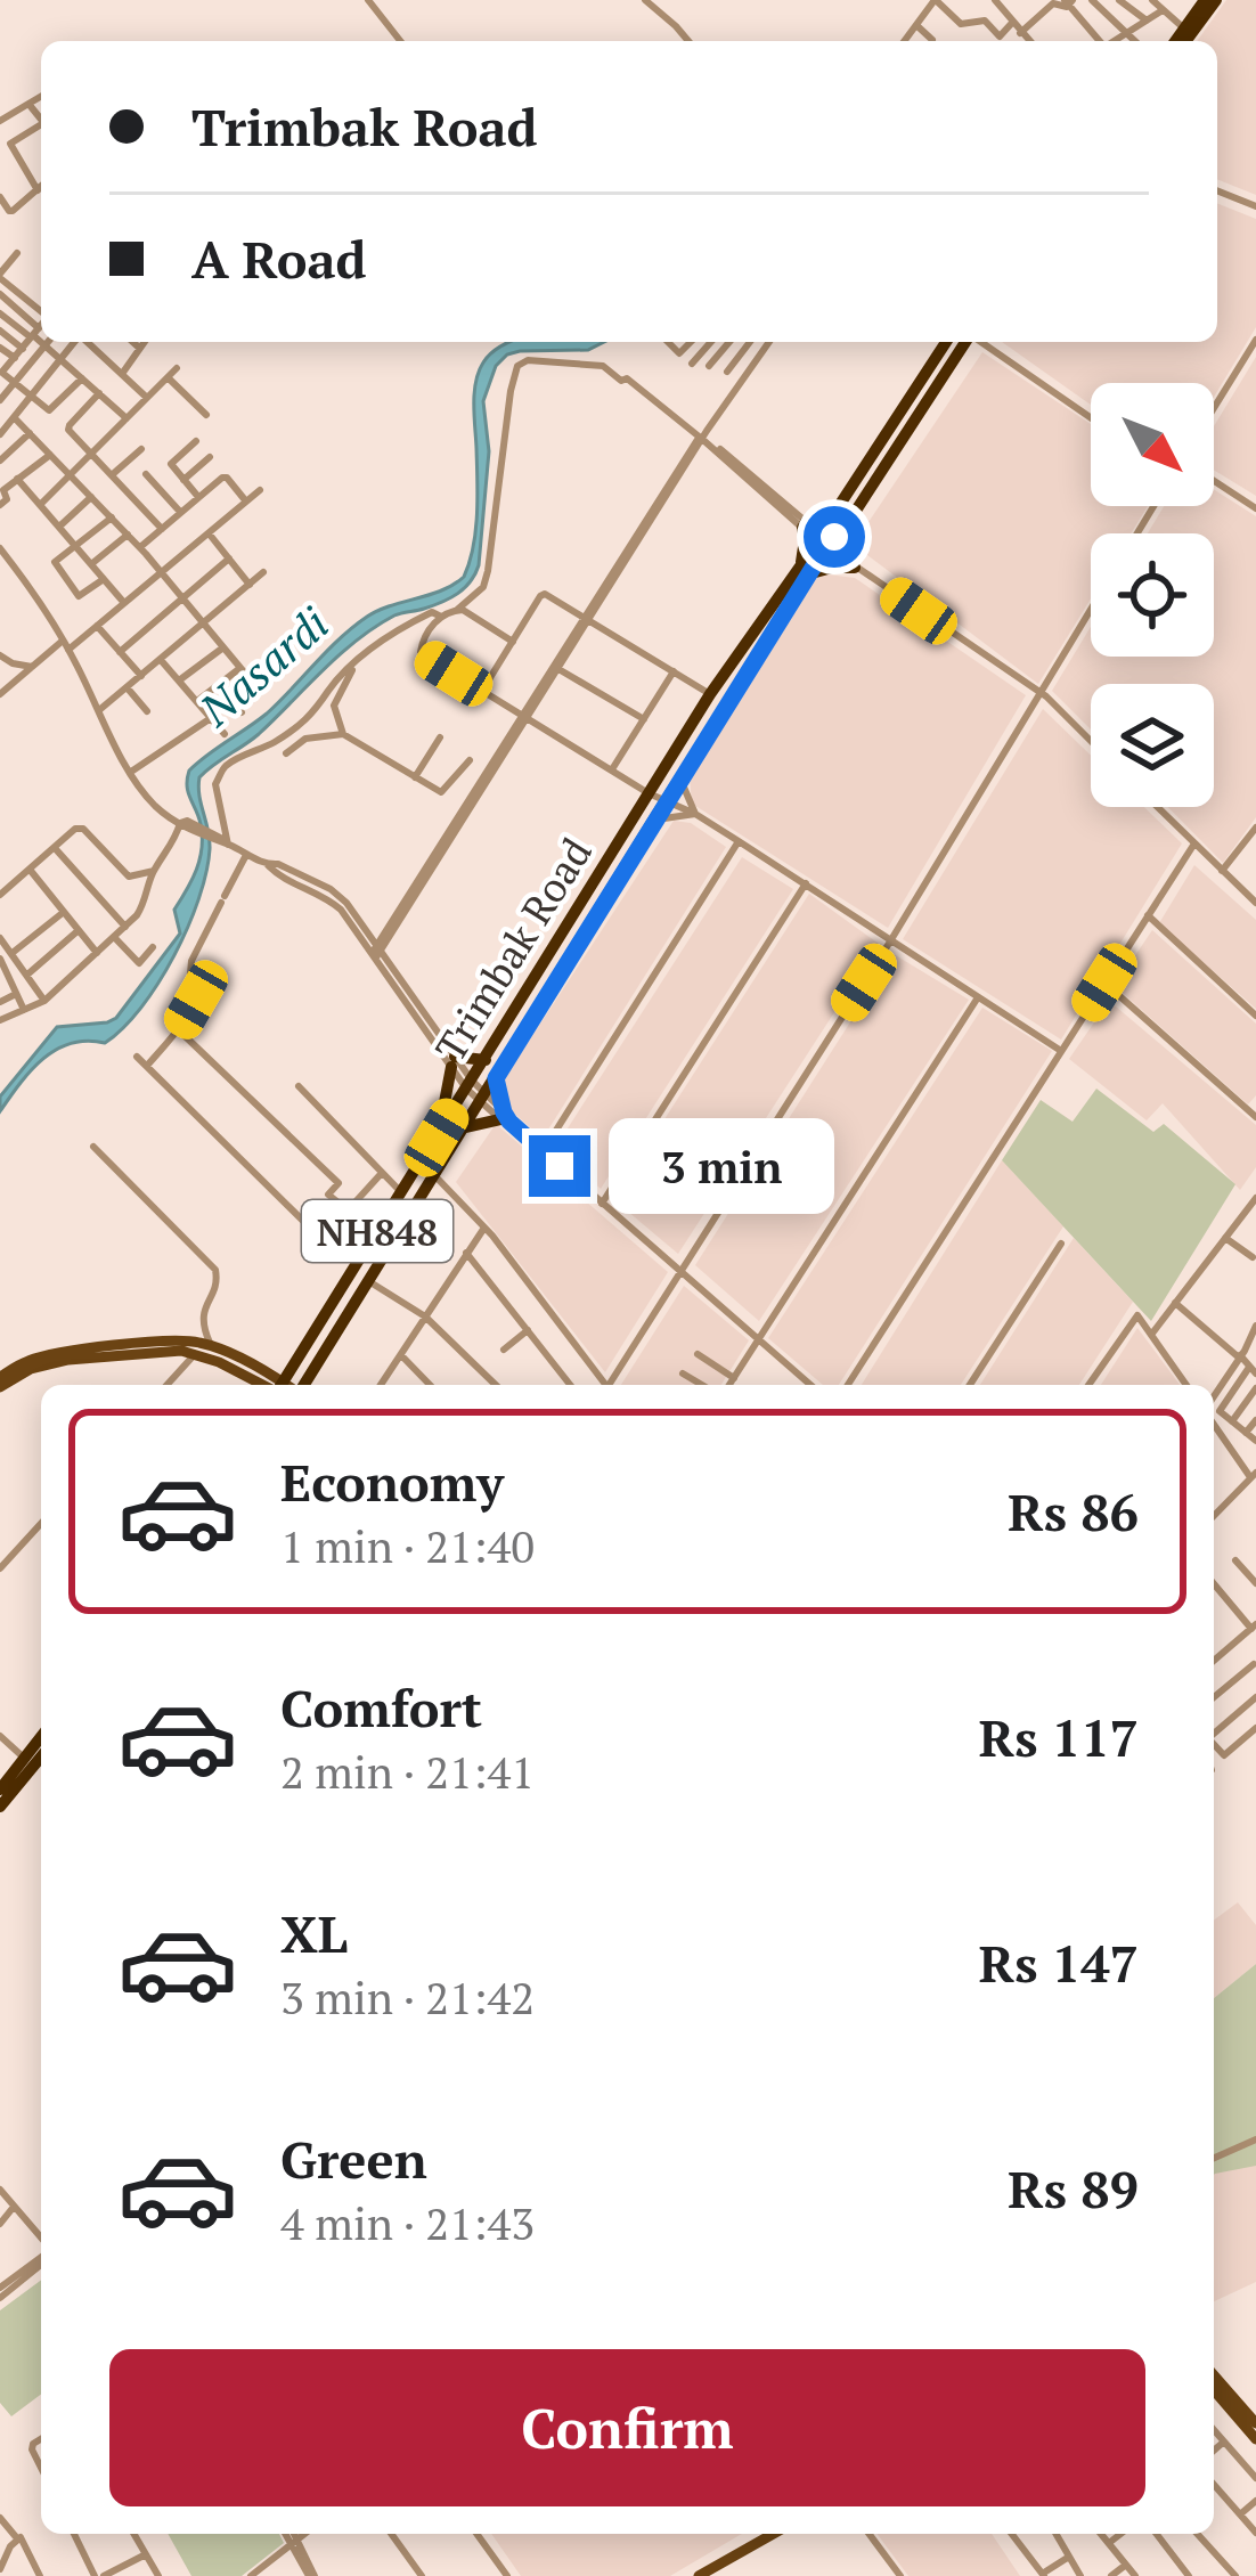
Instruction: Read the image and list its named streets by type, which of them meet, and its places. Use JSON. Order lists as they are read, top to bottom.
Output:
{
  "streets": {
    "highway": ["Trimbak Road", "NH848"]
  },
  "water": ["Nasardi"],
  "north": "bottom right",
  "page": {
    "banner": ["Trimbak Road", "A Road"],
    "bubble": "3 min",
    "list": [
      {
        "name": "Economy",
        "note": "1 min · 21:40",
        "value": "Rs 86"
      },
      {
        "name": "Comfort",
        "note": "2 min · 21:41",
        "value": "Rs 117"
      },
      {
        "name": "XL",
        "note": "3 min · 21:42",
        "value": "Rs 147"
      },
      {
        "name": "Green",
        "note": "4 min · 21:43",
        "value": "Rs 89"
      }
    ],
    "buttons": "Confirm"
  }
}
